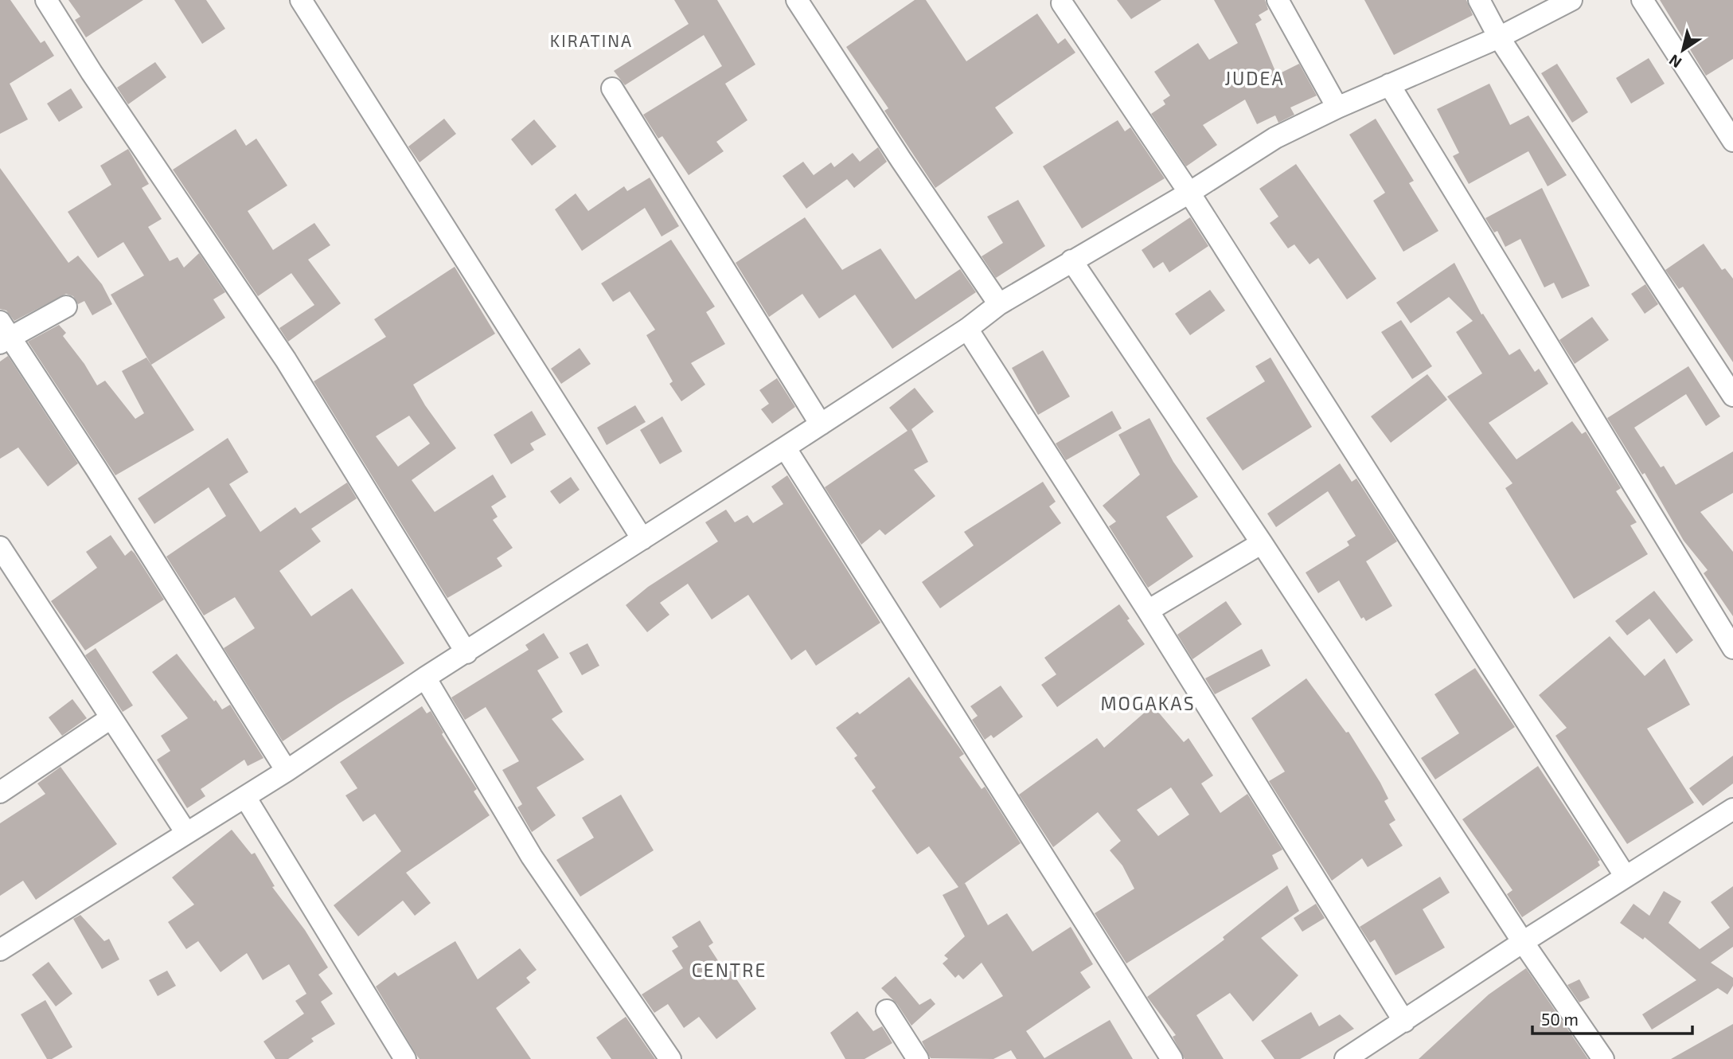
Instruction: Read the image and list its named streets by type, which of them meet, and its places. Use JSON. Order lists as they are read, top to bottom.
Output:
{
  "districts": [
    "KIRATINA",
    "JUDEA",
    "MOGAKAS",
    "CENTRE"
  ],
  "scale_bar": "50 m",
  "north": "bottom left"
}
